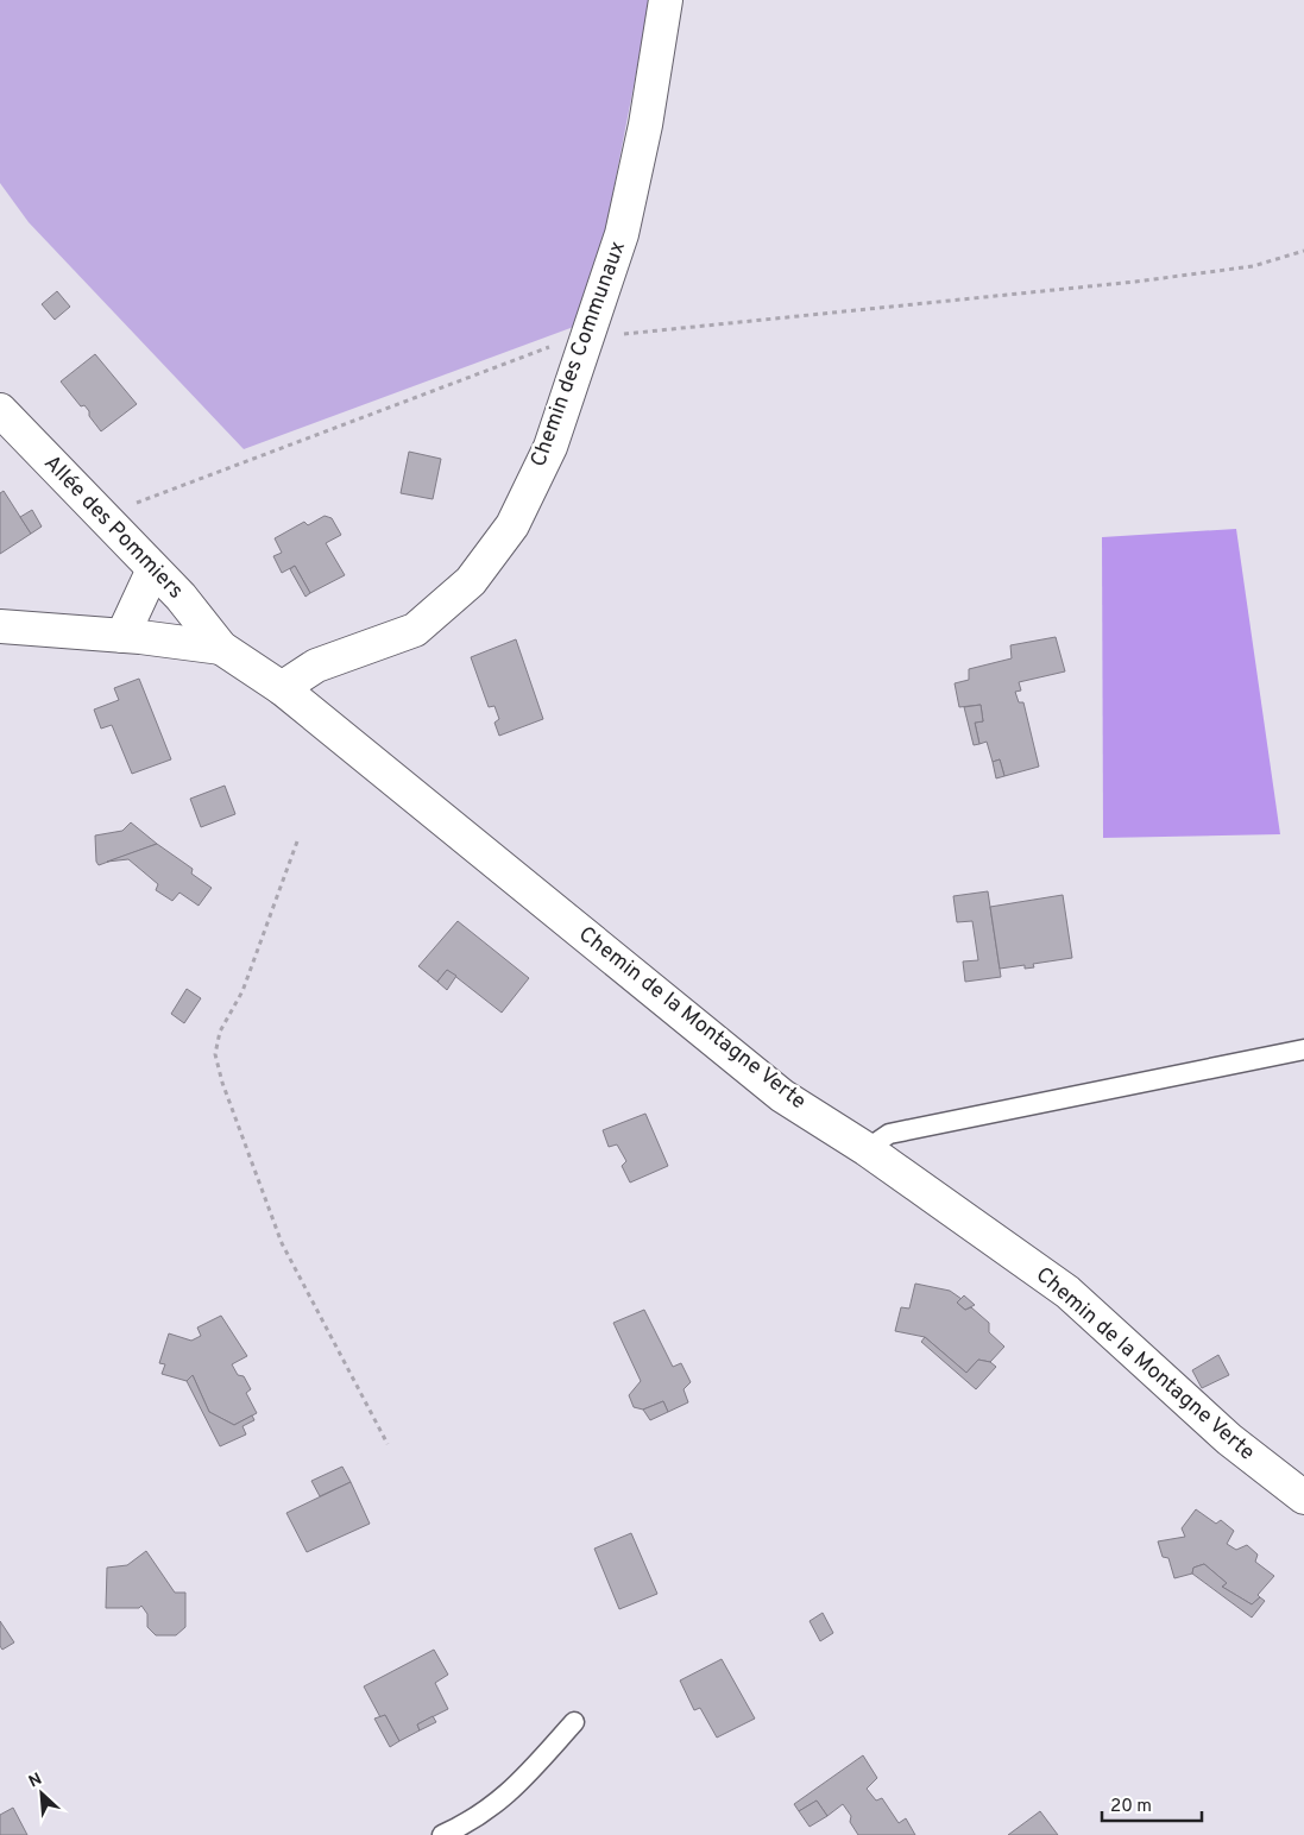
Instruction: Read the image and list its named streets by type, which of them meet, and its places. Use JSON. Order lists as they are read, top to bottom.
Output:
{
  "streets": {
    "street": ["Chemin des Communaux", "Allée des Pommiers", "Chemin de la Montagne Verte"]
  },
  "crossings": [
    ["Chemin des Communaux", "Chemin de la Montagne Verte"],
    ["Allée des Pommiers", "Chemin de la Montagne Verte"]
  ],
  "scale_bar": "20 m",
  "north": "top left"
}
